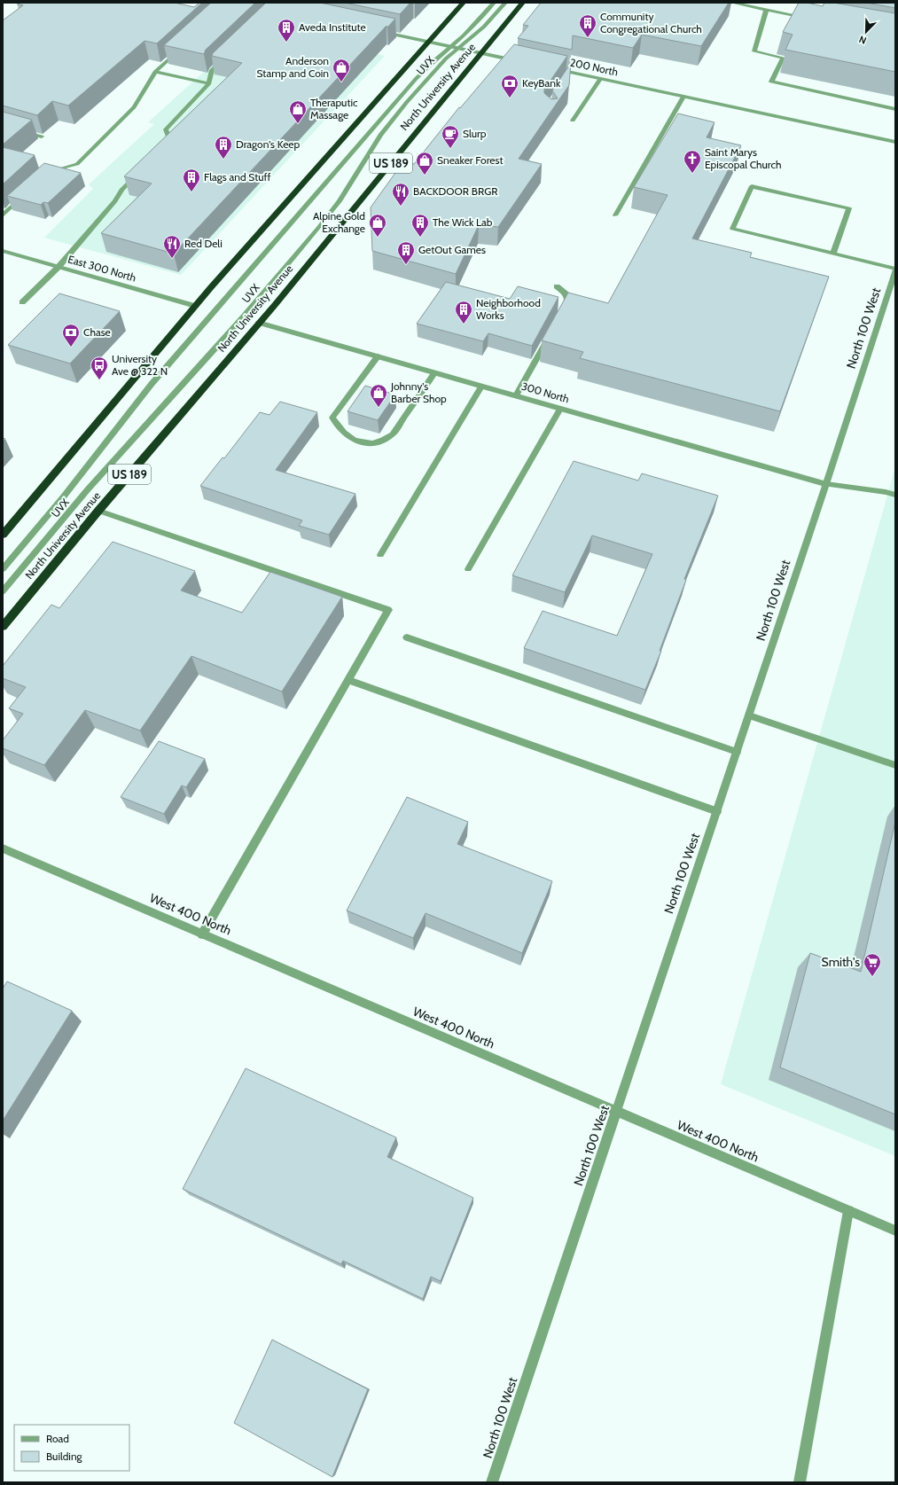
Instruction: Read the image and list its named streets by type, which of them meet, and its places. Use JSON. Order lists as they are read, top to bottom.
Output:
{
  "streets": {
    "highway": ["North University Avenue", "US 189"],
    "street": [
      "UVX",
      "200 North",
      "East 300 North",
      "North 100 West",
      "300 North",
      "West 400 North"
    ]
  },
  "crossings": [
    ["North University Avenue", "300 North"],
    ["North 100 West", "300 North"],
    ["North 100 West", "West 400 North"]
  ],
  "places": {
    "building": [
      "Community Congregational Church",
      "Aveda Institute",
      "Dragon's Keep",
      "Flags and Stuff",
      "The Wick Lab",
      "GetOut Games",
      "Neighborhood Works"
    ],
    "shop": [
      "Anderson Stamp and Coin",
      "Theraputic Massage",
      "Sneaker Forest",
      "Alpine Gold Exchange",
      "Johnny's Barber Shop"
    ],
    "bank": ["KeyBank", "Chase"],
    "cafe": ["Slurp"],
    "church": ["Saint Marys Episcopal Church"],
    "restaurant": ["BACKDOOR BRGR", "Red Deli"],
    "bus stop": ["University Ave @ 322 N"],
    "supermarket": ["Smith's"]
  },
  "legend": ["Road", "Building"],
  "north": "bottom left"
}
